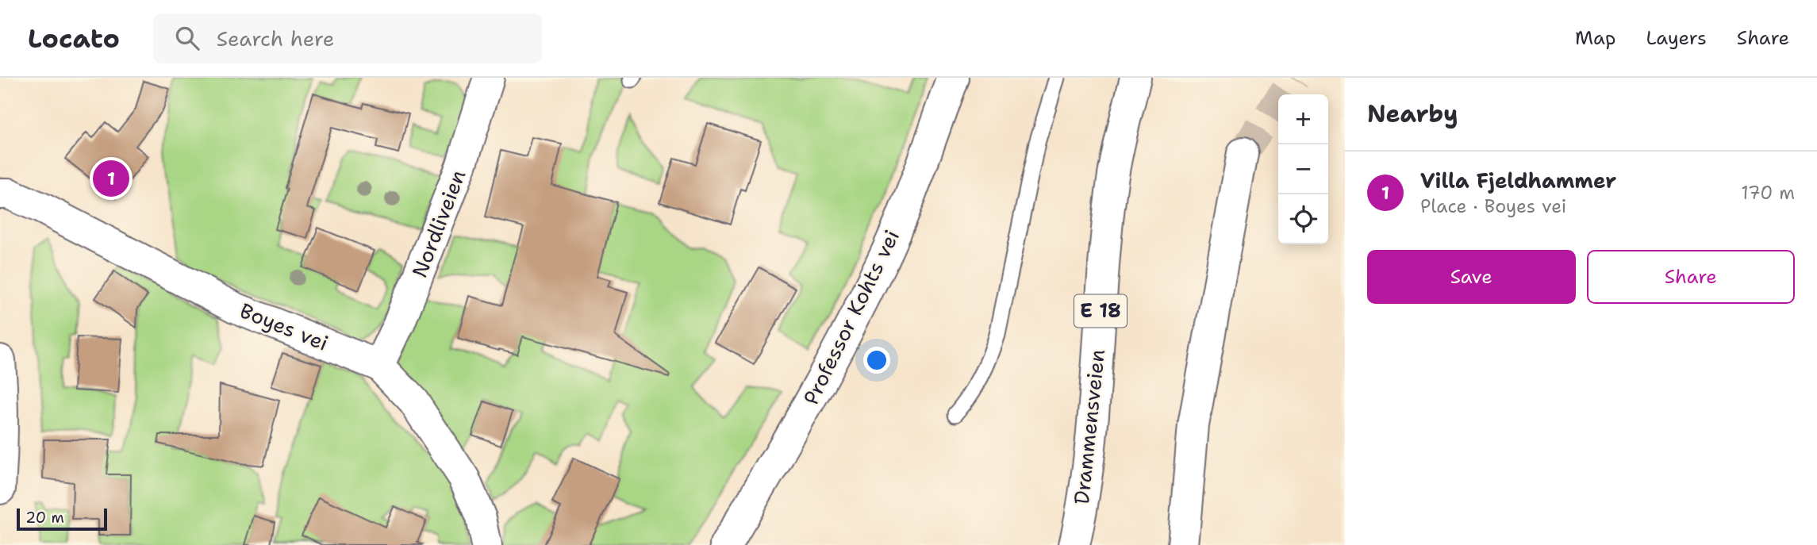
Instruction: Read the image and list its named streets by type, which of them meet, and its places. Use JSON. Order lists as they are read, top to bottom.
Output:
{
  "streets": {
    "main road": [
      "Nordliveien",
      "E 18",
      "Professor Kohts vei",
      "Boyes vei",
      "Drammensveien"
    ]
  },
  "crossings": [
    ["Nordliveien", "Boyes vei"]
  ],
  "scale_bar": "20 m",
  "page": {
    "header": "Locato",
    "search": "Search here",
    "nav": ["Map", "Layers", "Share"],
    "heading": "Nearby",
    "map_buttons": ["+", "−"],
    "list": [
      {
        "mark": "1",
        "name": "Villa Fjeldhammer",
        "note": "Place · Boyes vei",
        "value": "170 m"
      }
    ],
    "pins": "1",
    "buttons": ["Save", "Share"],
    "scale": "20 m"
  }
}
